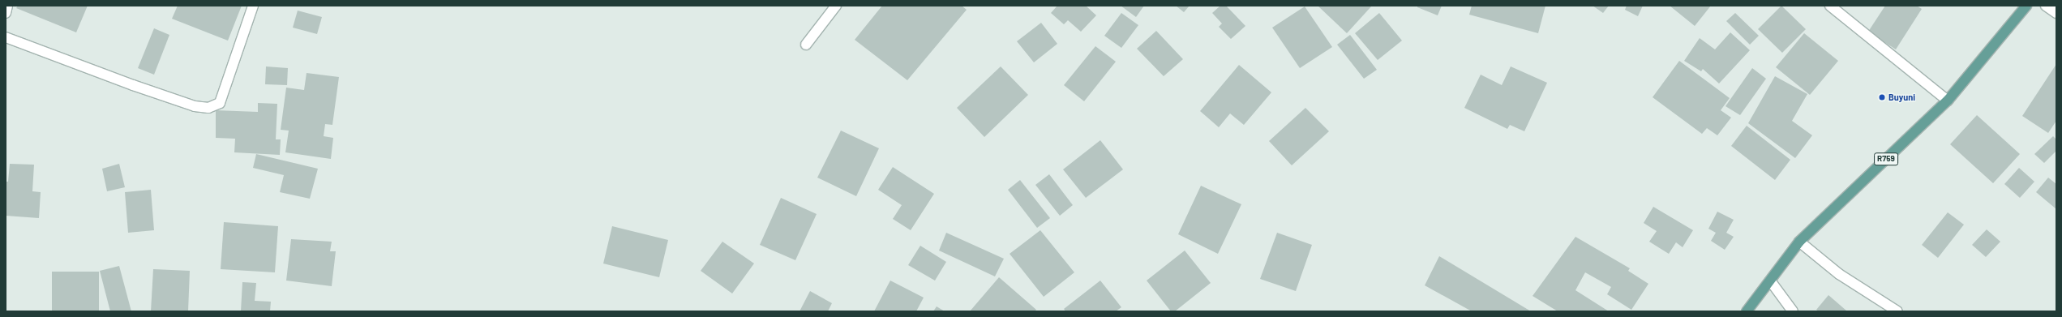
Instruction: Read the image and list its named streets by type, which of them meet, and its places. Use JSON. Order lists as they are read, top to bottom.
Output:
{
  "streets": {
    "main road": ["R759"]
  },
  "places": ["Buyuni"]
}
